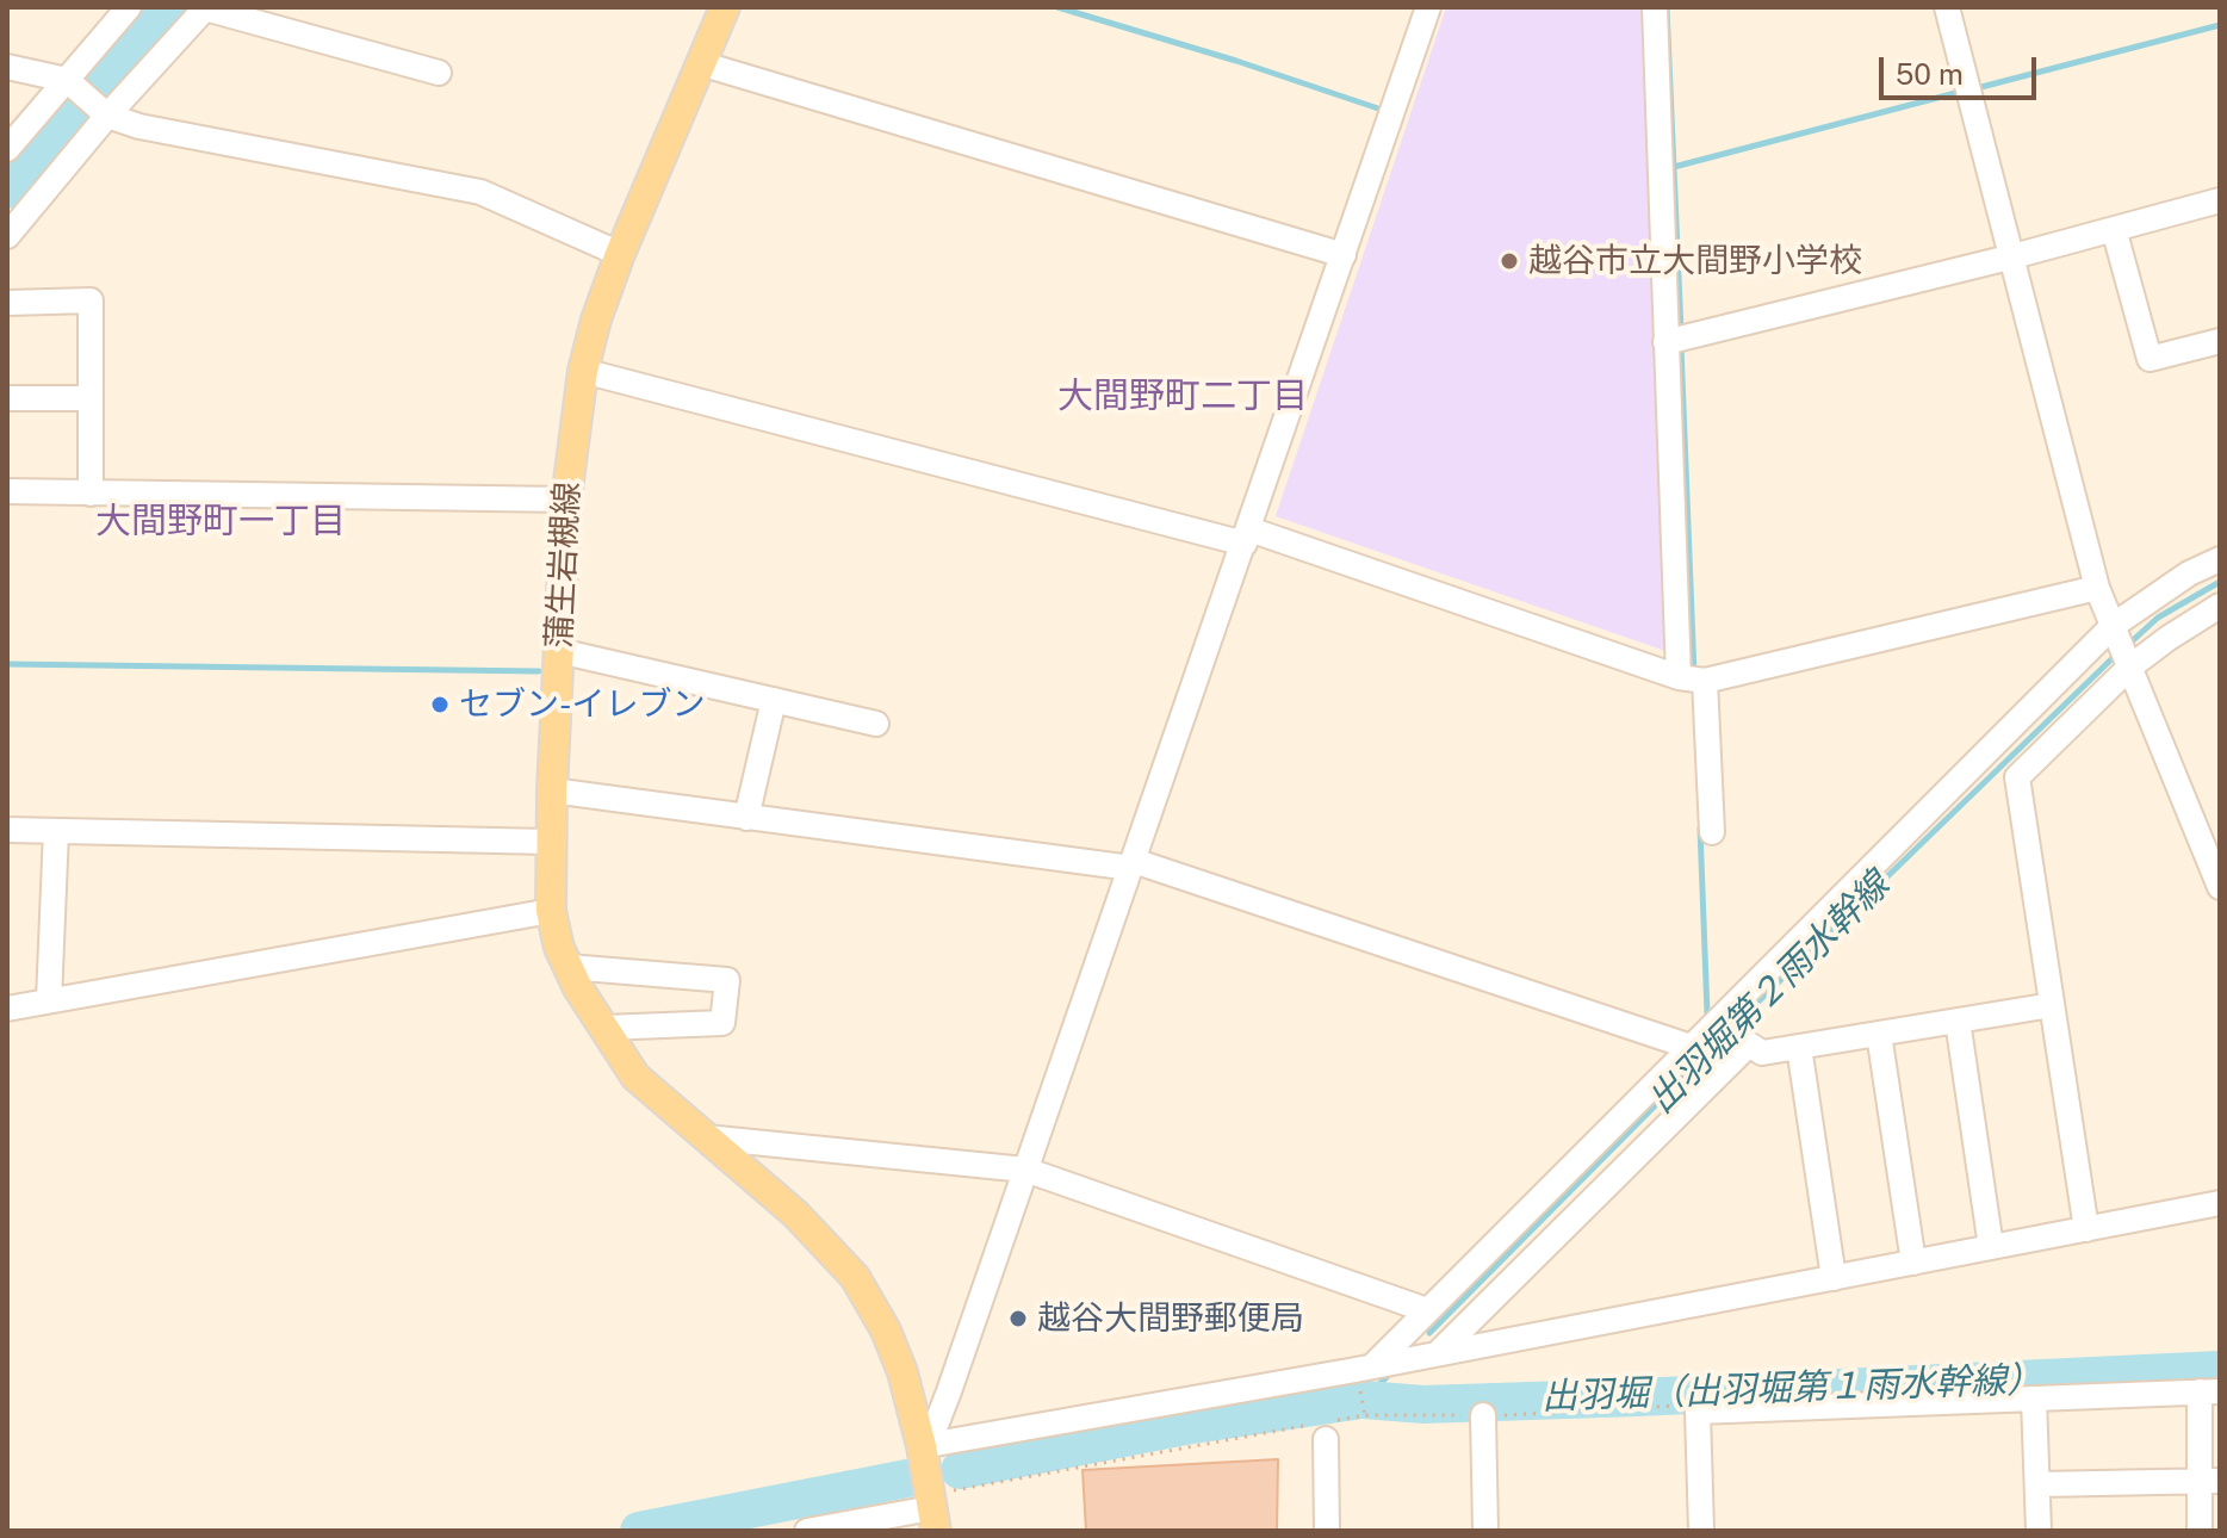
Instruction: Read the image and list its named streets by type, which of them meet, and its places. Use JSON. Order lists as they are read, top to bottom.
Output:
{
  "streets": {
    "main road": ["蒲生岩槻線"]
  },
  "districts": ["大間野町二丁目", "大間野町一丁目"],
  "water": ["出羽堀第２雨水幹線", "出羽堀（出羽堀第１雨水幹線）"],
  "places": ["越谷市立大間野小学校", "セブン-イレブン", "越谷大間野郵便局"],
  "scale_bar": "50 m"
}
